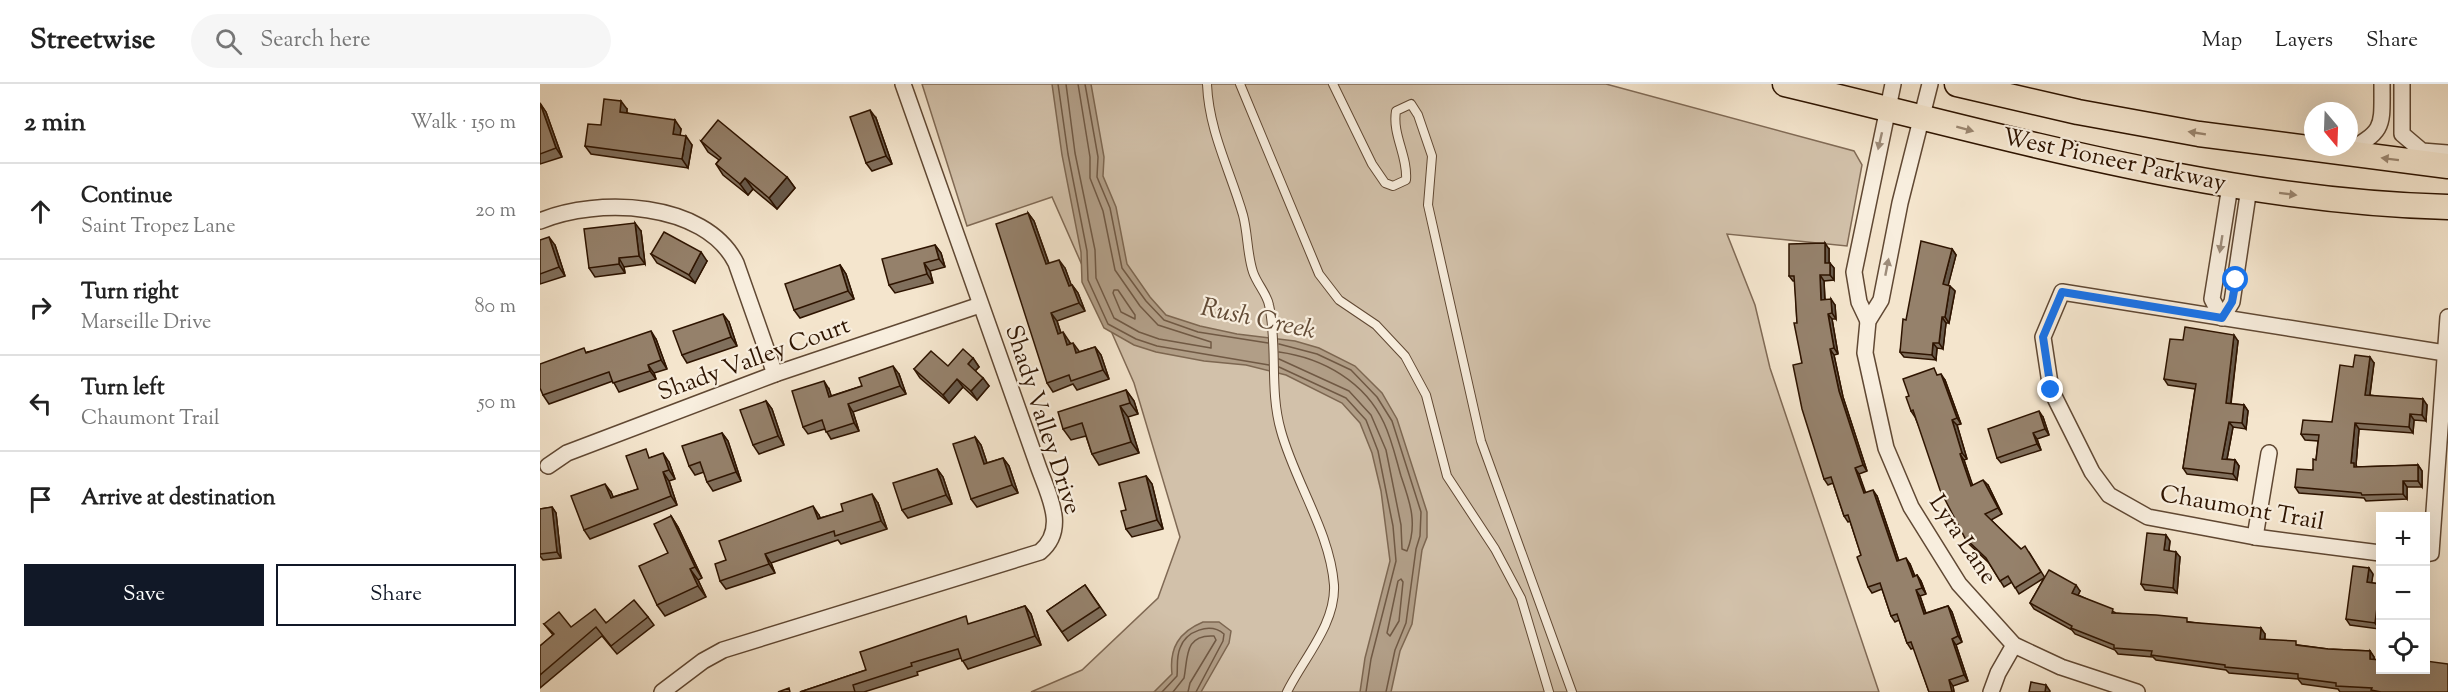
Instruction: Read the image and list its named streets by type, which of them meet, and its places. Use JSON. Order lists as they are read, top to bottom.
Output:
{
  "streets": {
    "main road": ["West Pioneer Parkway"],
    "street": [
      "Shady Valley Court",
      "Shady Valley Drive",
      "Chaumont Trail",
      "Lyra Lane"
    ]
  },
  "crossings": [
    ["West Pioneer Parkway", "Lyra Lane"],
    ["Shady Valley Court", "Shady Valley Drive"]
  ],
  "water": ["Rush Creek"],
  "north": "bottom",
  "page": {
    "header": "Streetwise",
    "search": "Search here",
    "nav": ["Map", "Layers", "Share"],
    "heading": ["2 min", "Walk · 150 m"],
    "list": [
      ["Continue", "Saint Tropez Lane", "20 m"],
      ["Turn right", "Marseille Drive", "80 m"],
      ["Turn left", "Chaumont Trail", "50 m"],
      "Arrive at destination"
    ],
    "map_buttons": ["+", "−"],
    "buttons": ["Save", "Share"]
  }
}
